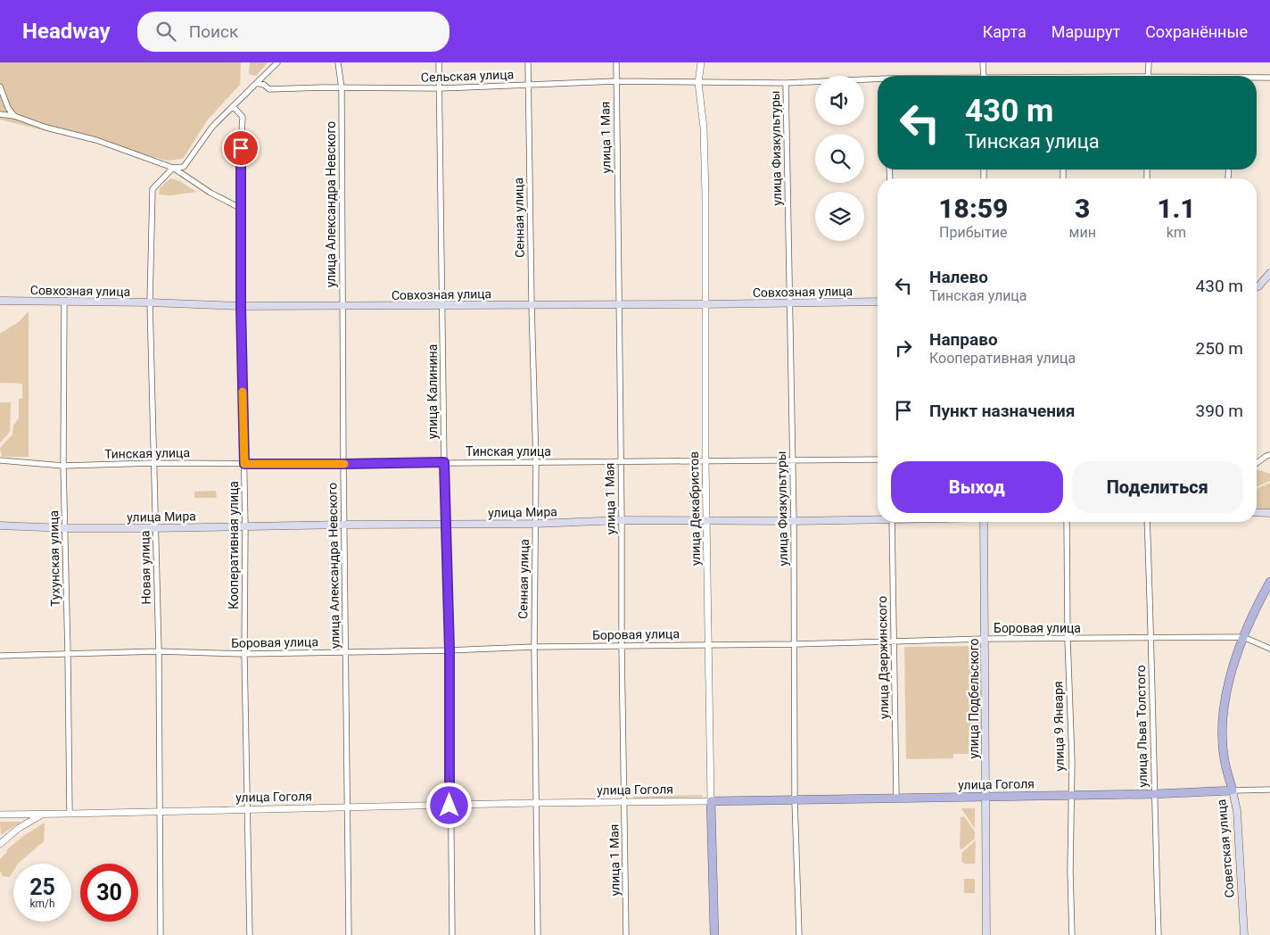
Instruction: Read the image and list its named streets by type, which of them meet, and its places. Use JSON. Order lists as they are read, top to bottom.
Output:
{
  "streets": {
    "main road": [
      "Совхозная улица",
      "улица Декабристов",
      "улица Мира",
      "улица Подбельского",
      "улица Гоголя",
      "Советская улица"
    ],
    "street": [
      "Сельская улица",
      "улица 1 Мая",
      "улица Физкультуры",
      "улица Александра Невского",
      "Сенная улица",
      "улица Калинина",
      "Тинская улица",
      "Кооперативная улица",
      "Тухунская улица",
      "Новая улица",
      "Боровая улица",
      "улица Дзержинского",
      "улица 9 Января",
      "улица Льва Толстого"
    ]
  },
  "crossings": [
    ["Сельская улица", "улица 1 Мая"],
    ["Сельская улица", "улица Физкультуры"],
    ["Сельская улица", "улица Александра Невского"],
    ["Сельская улица", "Сенная улица"],
    ["Сельская улица", "улица Калинина"],
    ["Сельская улица", "улица Декабристов"],
    ["улица 1 Мая", "Совхозная улица"],
    ["улица 1 Мая", "Тинская улица"],
    ["улица 1 Мая", "улица Мира"],
    ["улица 1 Мая", "Боровая улица"],
    ["улица 1 Мая", "улица Гоголя"],
    ["улица Физкультуры", "Совхозная улица"],
    ["улица Физкультуры", "Тинская улица"],
    ["улица Физкультуры", "улица Мира"],
    ["улица Физкультуры", "Боровая улица"],
    ["улица Физкультуры", "улица Гоголя"],
    ["улица Александра Невского", "Совхозная улица"],
    ["улица Александра Невского", "Тинская улица"],
    ["улица Александра Невского", "улица Мира"],
    ["улица Александра Невского", "Боровая улица"],
    ["улица Александра Невского", "улица Гоголя"],
    ["Сенная улица", "Совхозная улица"],
    ["Сенная улица", "Тинская улица"],
    ["Сенная улица", "улица Мира"],
    ["Сенная улица", "Боровая улица"],
    ["Сенная улица", "улица Гоголя"],
    ["Совхозная улица", "улица Калинина"],
    ["Совхозная улица", "улица Декабристов"],
    ["Совхозная улица", "Кооперативная улица"],
    ["Совхозная улица", "Тухунская улица"],
    ["Совхозная улица", "Новая улица"],
    ["улица Калинина", "Тинская улица"],
    ["улица Калинина", "улица Мира"],
    ["улица Калинина", "Боровая улица"],
    ["улица Калинина", "улица Гоголя"],
    ["Тинская улица", "улица Декабристов"],
    ["Тинская улица", "Кооперативная улица"],
    ["Тинская улица", "Тухунская улица"],
    ["Тинская улица", "Новая улица"],
    ["улица Декабристов", "улица Мира"],
    ["улица Декабристов", "Боровая улица"],
    ["улица Декабристов", "улица Гоголя"],
    ["улица Мира", "Кооперативная улица"],
    ["улица Мира", "Тухунская улица"],
    ["улица Мира", "Новая улица"],
    ["Кооперативная улица", "Боровая улица"],
    ["Кооперативная улица", "улица Гоголя"],
    ["Тухунская улица", "Боровая улица"],
    ["Тухунская улица", "улица Гоголя"],
    ["Новая улица", "Боровая улица"],
    ["Новая улица", "улица Гоголя"],
    ["Боровая улица", "улица Дзержинского"],
    ["Боровая улица", "улица Подбельского"],
    ["Боровая улица", "улица 9 Января"],
    ["Боровая улица", "улица Льва Толстого"],
    ["Боровая улица", "Советская улица"],
    ["улица Дзержинского", "улица Гоголя"],
    ["улица Подбельского", "улица Гоголя"],
    ["улица 9 Января", "улица Гоголя"],
    ["улица Льва Толстого", "улица Гоголя"],
    ["улица Гоголя", "Советская улица"]
  ],
  "page": {
    "header": "Headway",
    "search": "Поиск",
    "nav": ["Карта", "Маршрут", "Сохранённые"],
    "turn": ["430 m", "Тинская улица"],
    "eta": [
      "18:59",
      "Прибытие",
      "3",
      "мин",
      "1.1",
      "km"
    ],
    "list": [
      {
        "name": "Налево",
        "note": "Тинская улица",
        "value": "430 m"
      },
      {
        "name": "Направо",
        "note": "Кооперативная улица",
        "value": "250 m"
      },
      {
        "name": "Пункт назначения",
        "value": "390 m"
      }
    ],
    "buttons": ["Выход", "Поделиться"],
    "speed": "25 km/h",
    "limit": "30"
  }
}
